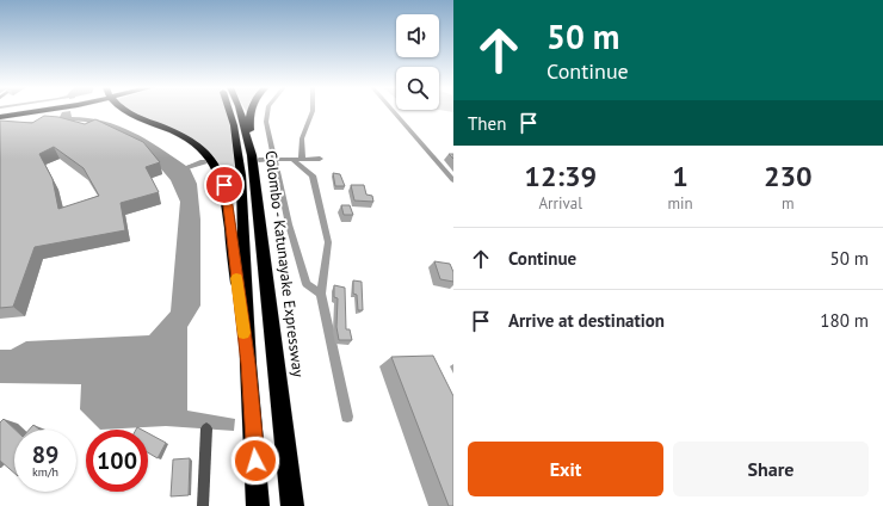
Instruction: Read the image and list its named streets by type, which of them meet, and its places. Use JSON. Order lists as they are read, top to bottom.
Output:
{
  "streets": {
    "highway": ["Colombo - Katunayake Expressway"]
  },
  "page": {
    "turn": ["50 m", "Continue"],
    "then": "Then",
    "eta": [
      "12:39",
      "Arrival",
      "1",
      "min",
      "230",
      "m"
    ],
    "list": [
      {
        "name": "Continue",
        "value": "50 m"
      },
      {
        "name": "Arrive at destination",
        "value": "180 m"
      }
    ],
    "speed": "89 km/h",
    "limit": "100",
    "buttons": ["Exit", "Share"]
  }
}
